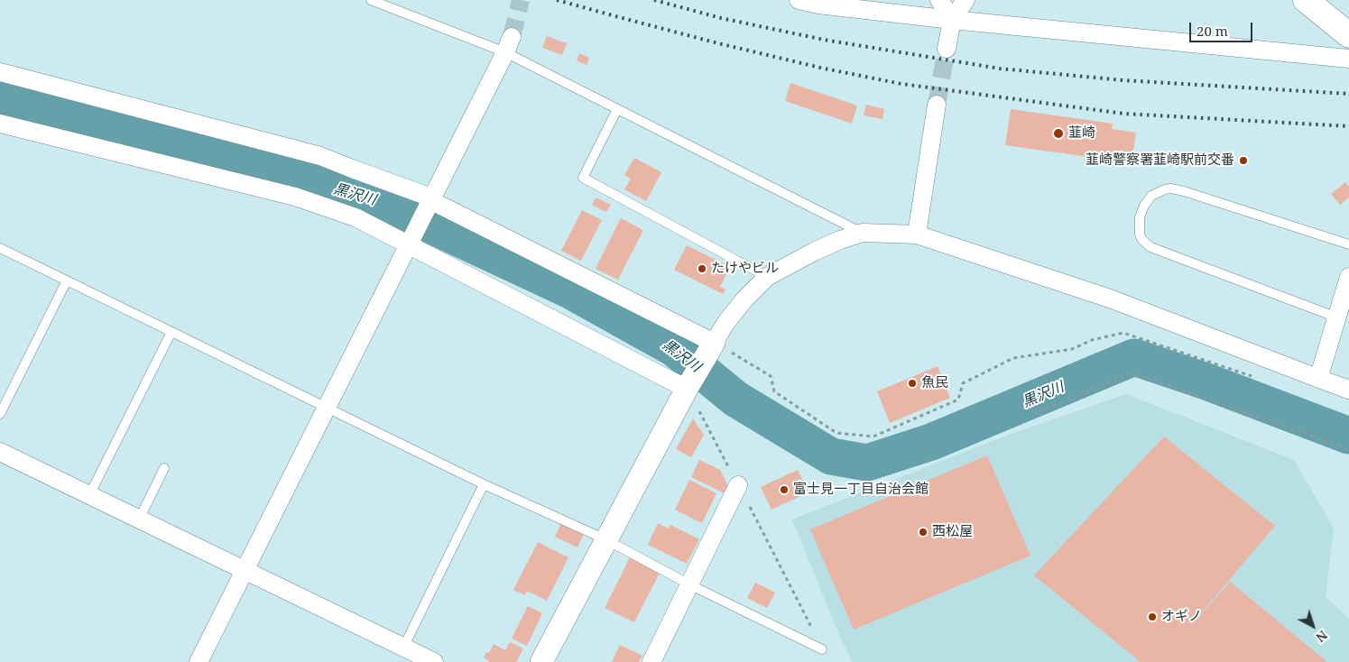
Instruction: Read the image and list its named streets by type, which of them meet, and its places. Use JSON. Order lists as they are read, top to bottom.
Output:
{
  "water": ["黒沢川"],
  "places": [
    "韮崎",
    "韮崎警察署韮崎駅前交番",
    "たけやビル",
    "魚民",
    "富士見一丁目自治会館",
    "西松屋",
    "オギノ"
  ],
  "scale_bar": "20 m",
  "north": "bottom right"
}
